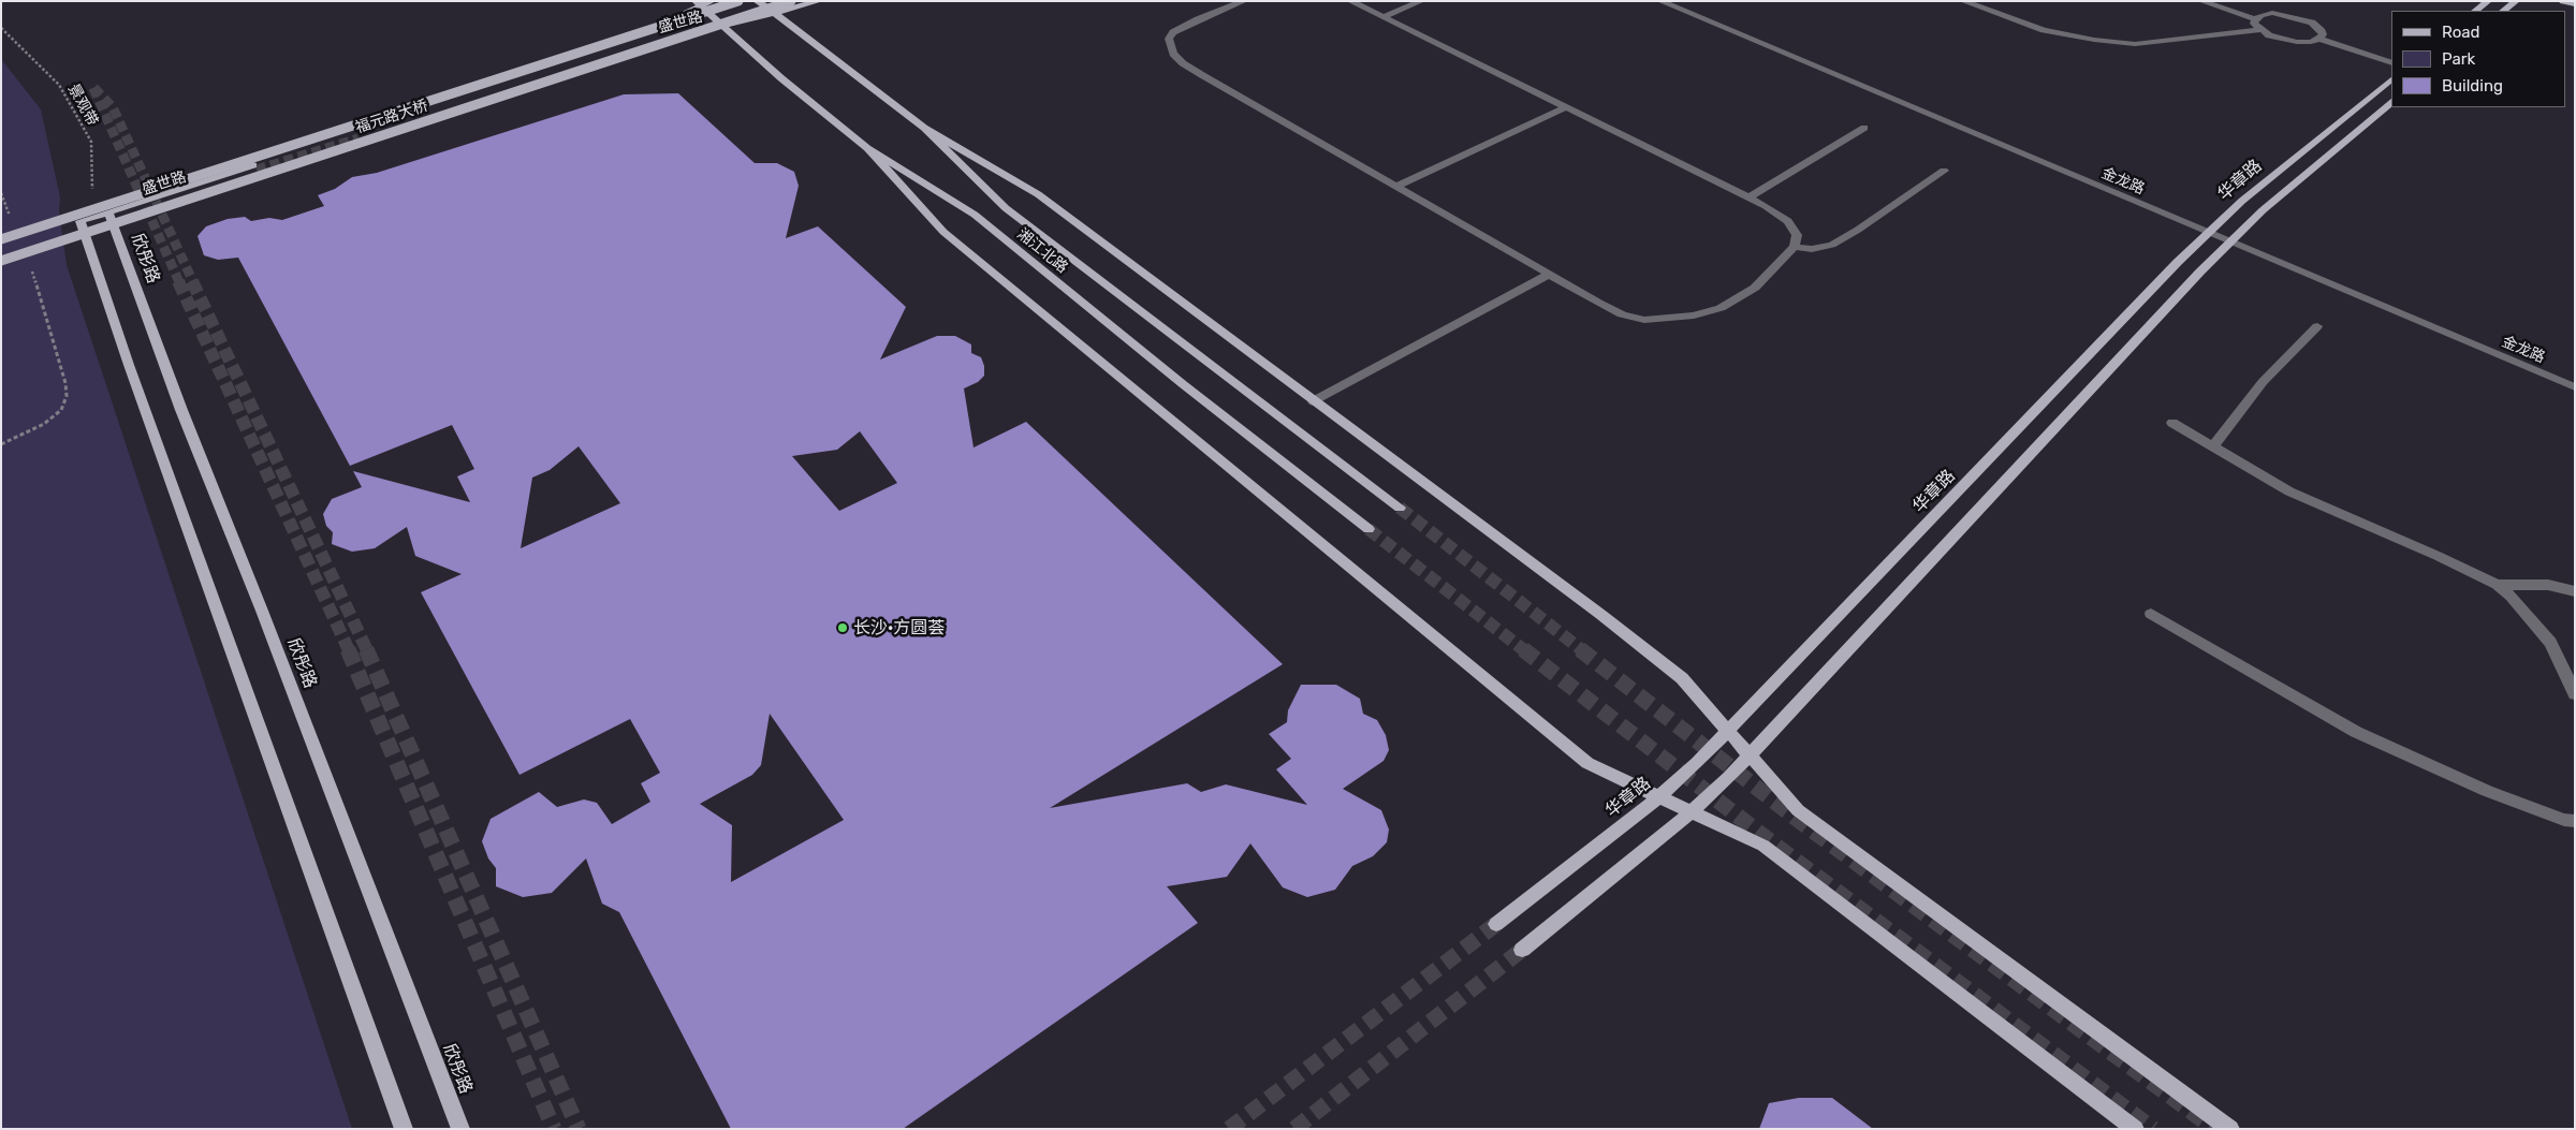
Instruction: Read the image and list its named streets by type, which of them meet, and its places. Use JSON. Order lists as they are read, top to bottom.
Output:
{
  "streets": {
    "main road": [
      "盛世路",
      "福元路大桥",
      "华章路",
      "湘江北路",
      "欣彤路"
    ],
    "street": ["金龙路"],
    "path": ["景观带"]
  },
  "crossings": [
    ["盛世路", "景观带"],
    ["盛世路", "湘江北路"],
    ["盛世路", "欣彤路"],
    ["华章路", "金龙路"]
  ],
  "places": ["长沙·方圆荟"],
  "legend": ["Road", "Park", "Building"]
}
